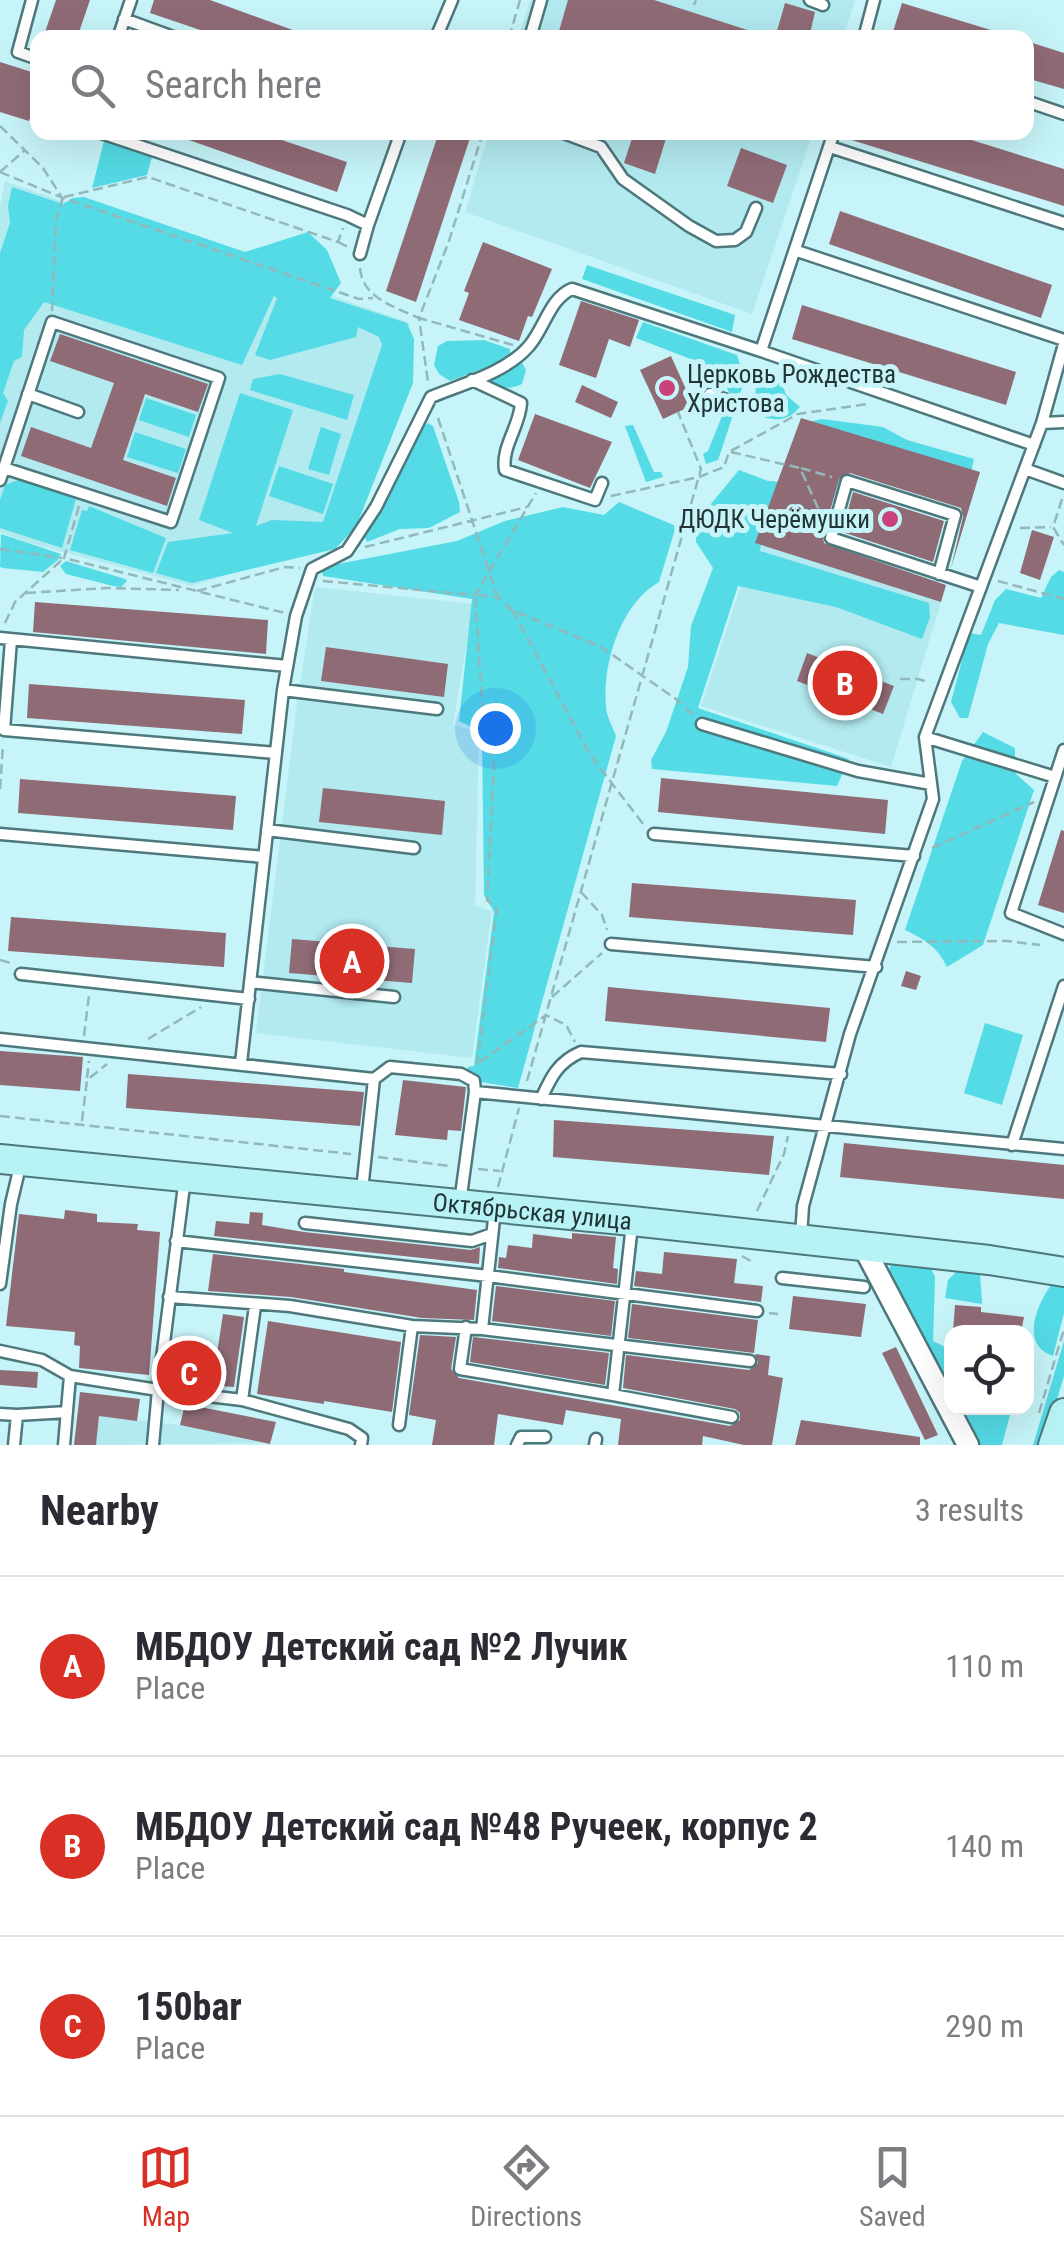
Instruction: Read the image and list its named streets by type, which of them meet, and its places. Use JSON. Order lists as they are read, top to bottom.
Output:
{
  "streets": {
    "main road": ["Октябрьская улица"]
  },
  "places": ["Церковь Рождества Христова", "ДЮДК Черёмушки"],
  "page": {
    "search": "Search here",
    "pins": ["B", "A", "C"],
    "heading": ["Nearby", "3 results"],
    "list": [
      {
        "mark": "A",
        "name": "МБДОУ Детский сад №2 Лучик",
        "note": "Place",
        "value": "110 m"
      },
      {
        "mark": "B",
        "name": "МБДОУ Детский сад №48 Ручеек, корпус 2",
        "note": "Place",
        "value": "140 m"
      },
      {
        "mark": "C",
        "name": "150bar",
        "note": "Place",
        "value": "290 m"
      }
    ],
    "nav": ["Map", "Directions", "Saved"]
  }
}
